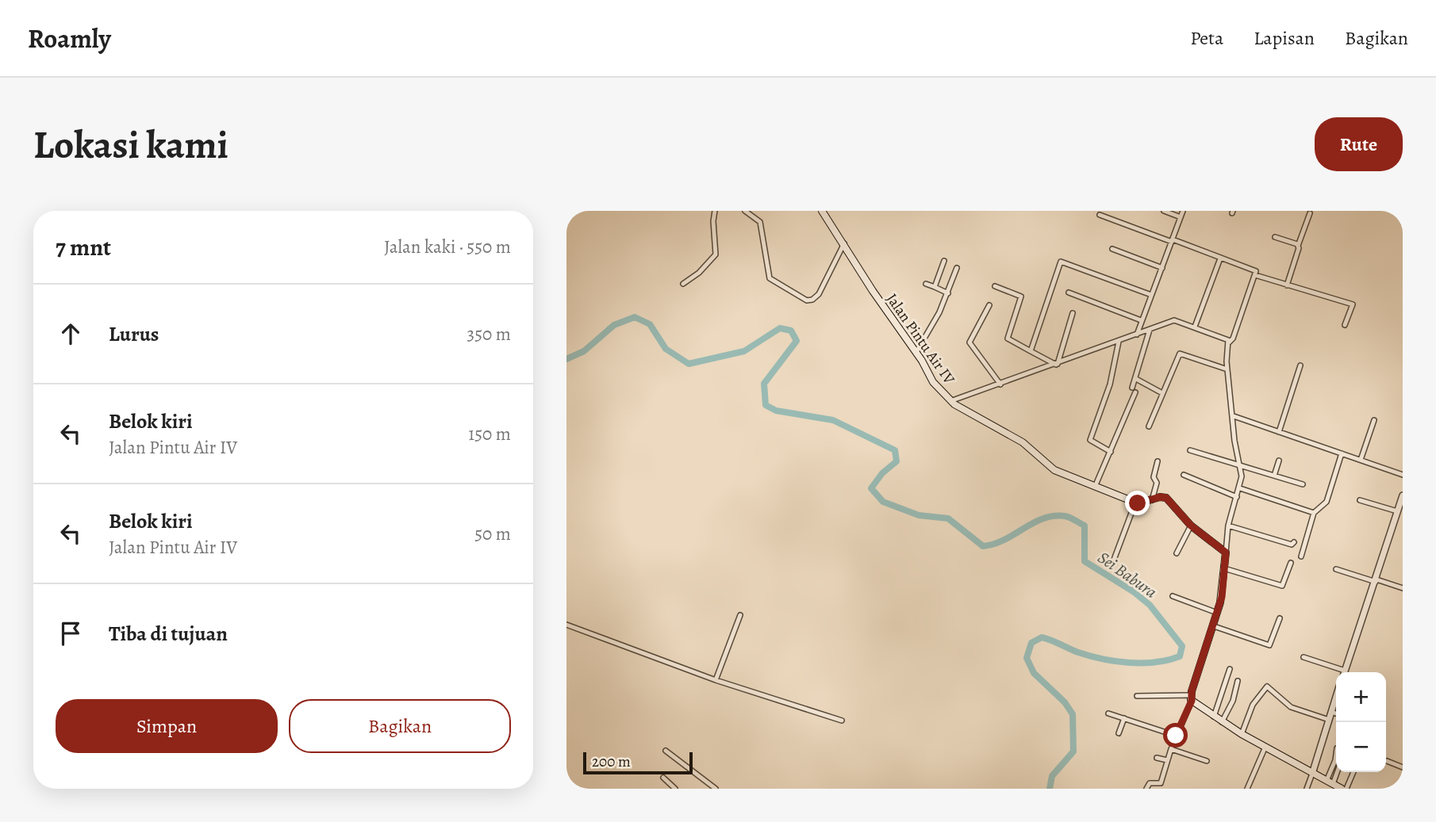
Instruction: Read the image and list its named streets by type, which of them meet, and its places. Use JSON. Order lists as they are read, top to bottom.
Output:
{
  "streets": {
    "main road": ["Jalan Pintu Air IV"]
  },
  "water": ["Sei Babura"],
  "scale_bar": "200 m",
  "page": {
    "header": "Roamly",
    "nav": ["Peta", "Lapisan", "Bagikan"],
    "buttons": [
      "Rute",
      ["Simpan", "Bagikan"]
    ],
    "title": "Lokasi kami",
    "heading": ["7 mnt", "Jalan kaki · 550 m"],
    "list": [
      ["Lurus", "350 m"],
      ["Belok kiri", "Jalan Pintu Air IV", "150 m"],
      ["Belok kiri", "Jalan Pintu Air IV", "50 m"],
      "Tiba di tujuan"
    ],
    "map_buttons": ["+", "−"],
    "scale": "200 m"
  }
}
